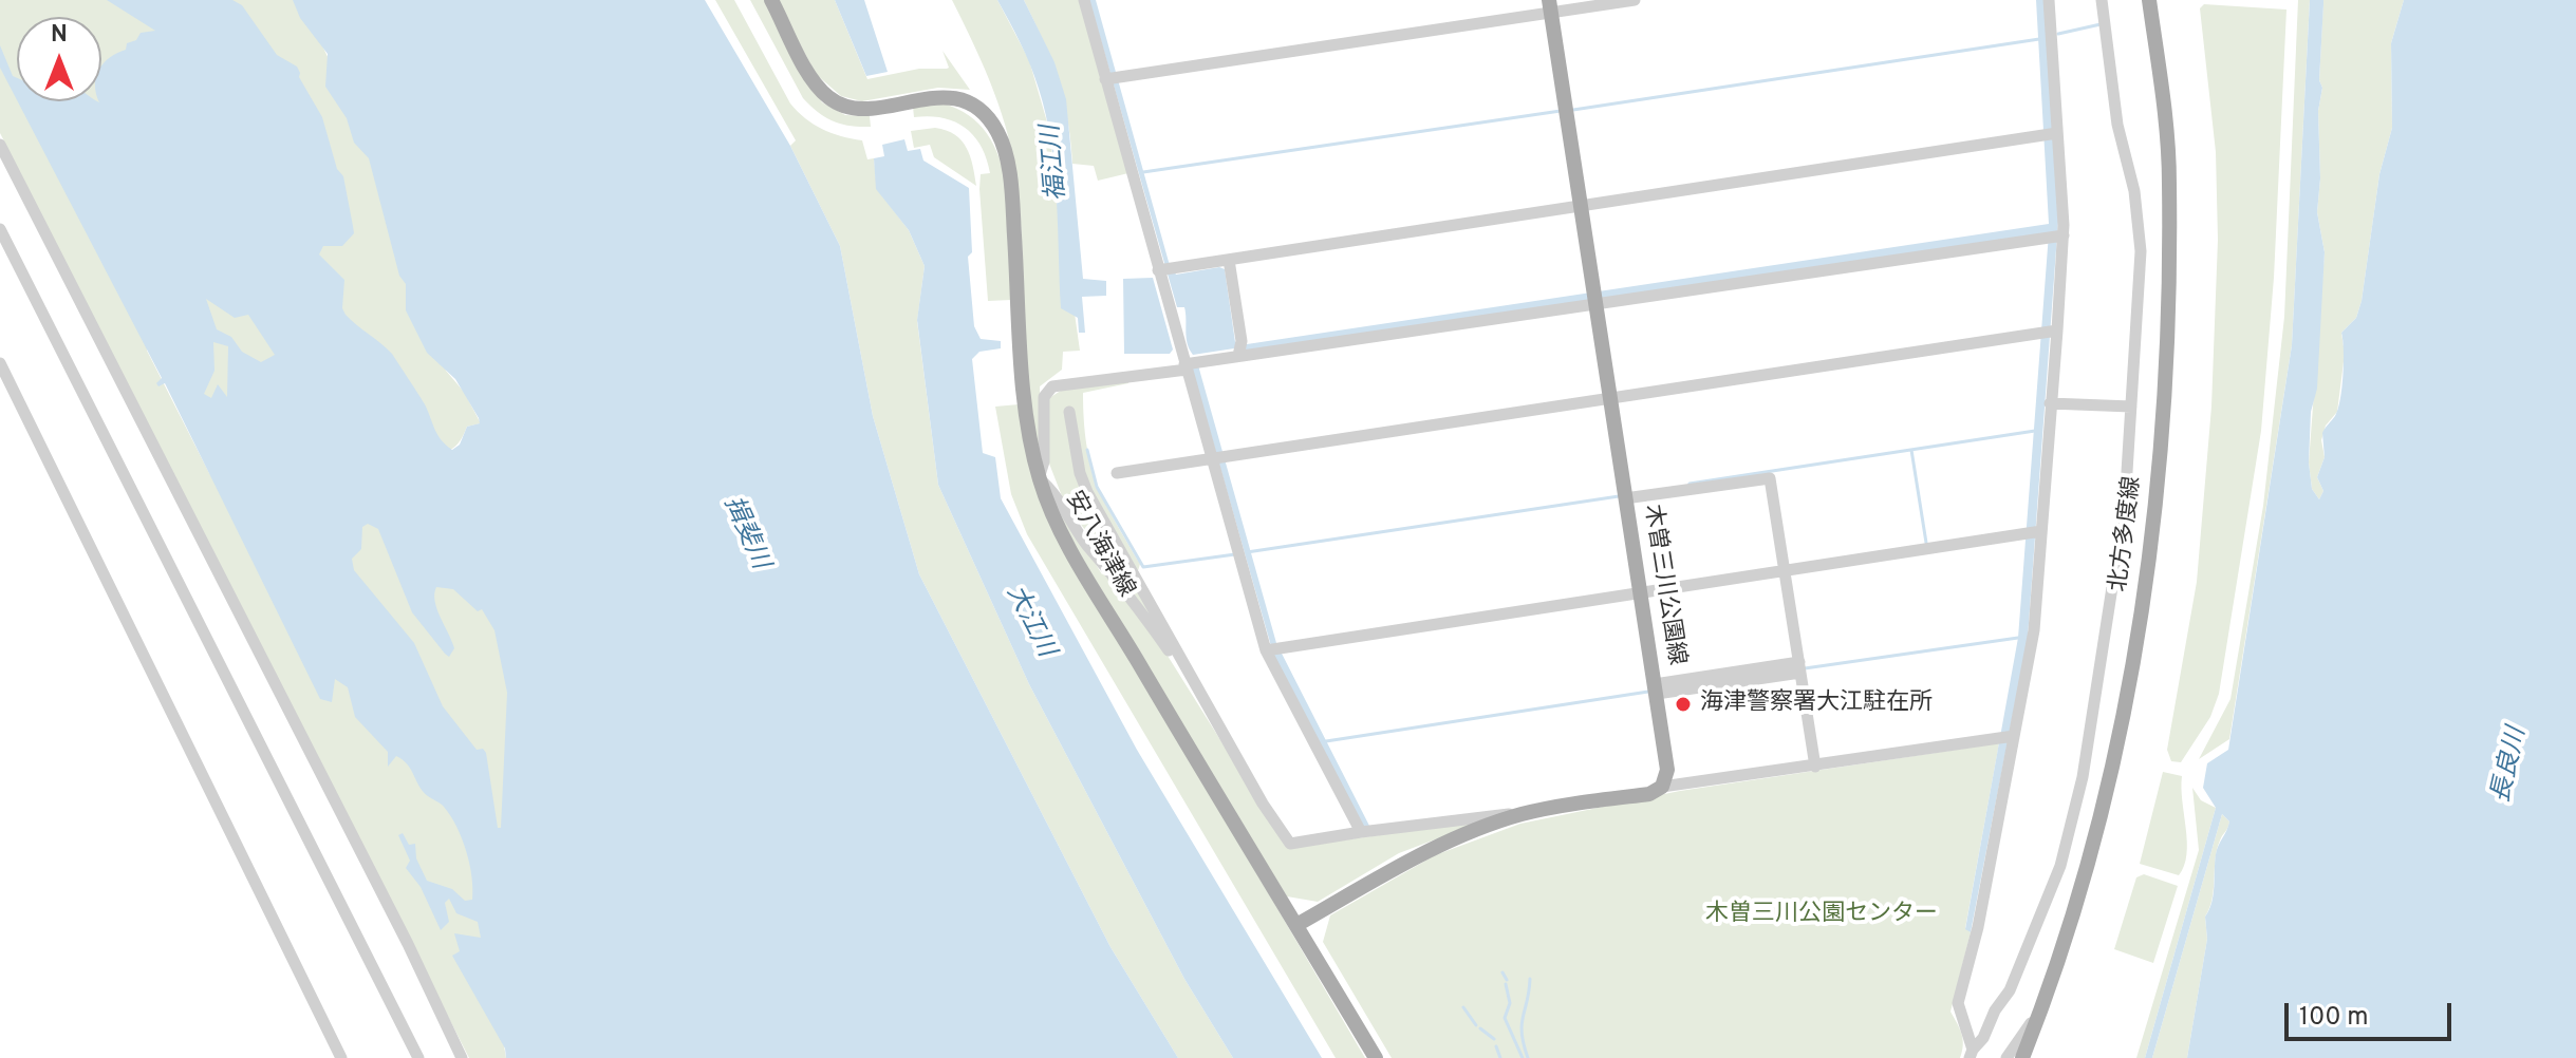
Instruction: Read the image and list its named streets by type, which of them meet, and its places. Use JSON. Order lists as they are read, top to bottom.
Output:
{
  "streets": {
    "main road": ["北方多度線", "安八海津線", "木曽三川公園線"]
  },
  "water": [
    "福江川",
    "揖斐川",
    "大江川",
    "長良川"
  ],
  "parks": ["木曽三川公園センター"],
  "places": ["海津警察署大江駐在所"],
  "scale_bar": "100 m",
  "north": "top"
}
